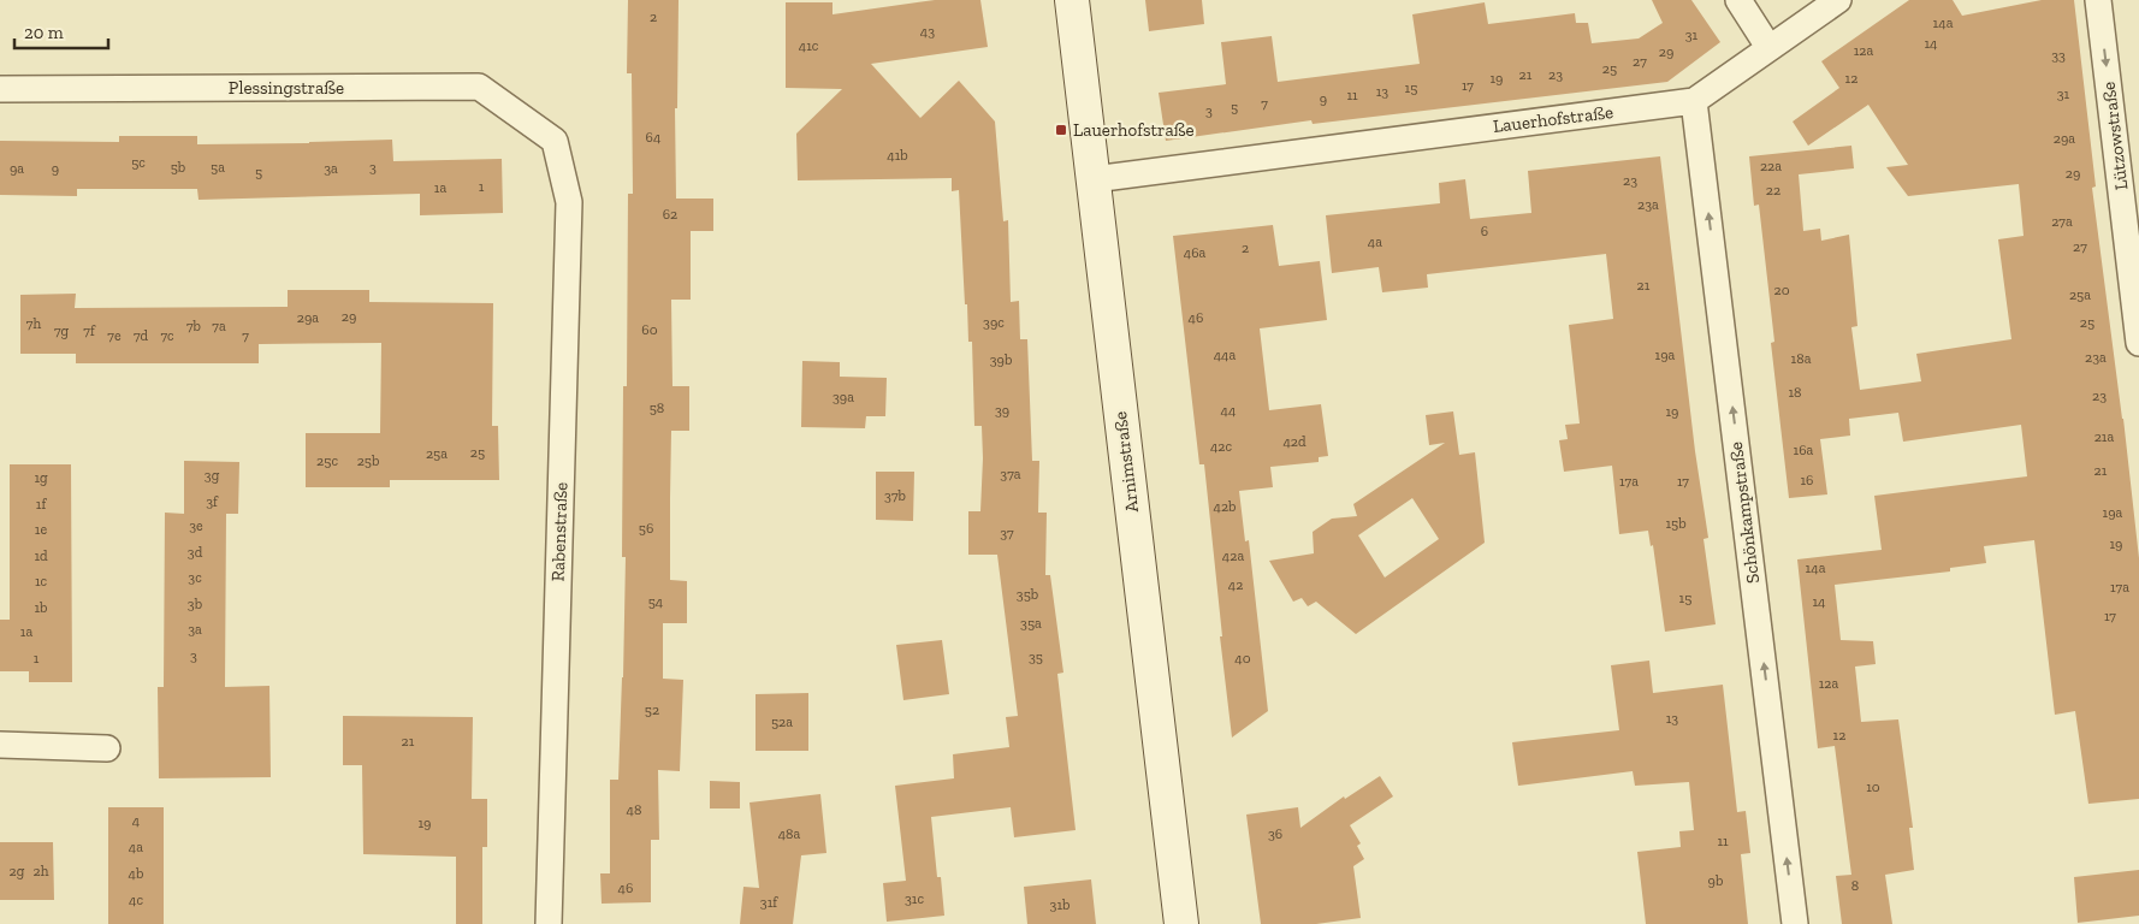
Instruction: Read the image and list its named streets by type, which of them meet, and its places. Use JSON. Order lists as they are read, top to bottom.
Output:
{
  "streets": {
    "main road": ["Arnimstraße"],
    "street": [
      "Plessingstraße",
      "Lauerhofstraße",
      "Lützowstraße",
      "Schönkampstraße",
      "Rabenstraße"
    ]
  },
  "crossings": [
    ["Plessingstraße", "Rabenstraße"],
    ["Lauerhofstraße", "Arnimstraße"],
    ["Lauerhofstraße", "Schönkampstraße"]
  ],
  "one_way": ["Lützowstraße", "Schönkampstraße"],
  "places": {
    "transit": ["Lauerhofstraße"]
  },
  "house_numbers": [
    "2",
    "14a",
    "43",
    "31",
    "14",
    "41c",
    "12a",
    "29",
    "33",
    "27",
    "25",
    "21",
    "23",
    "19",
    "12",
    "17",
    "15",
    "13",
    "31",
    "11",
    "9",
    "7",
    "5",
    "3",
    "64",
    "29a",
    "41b",
    "5c",
    "22a",
    "5b",
    "5a",
    "3",
    "9a",
    "9",
    "3a",
    "5",
    "29",
    "23",
    "1",
    "1a",
    "22",
    "23a",
    "62",
    "27a",
    "6",
    "4a",
    "27",
    "2",
    "46a",
    "21",
    "20",
    "25a",
    "29",
    "29a",
    "46",
    "39c",
    "25",
    "7h",
    "7b",
    "7a",
    "60",
    "7g",
    "7f",
    "7e",
    "7d",
    "7c",
    "7",
    "44a",
    "19a",
    "23a",
    "18a",
    "39b",
    "18",
    "23",
    "39a",
    "58",
    "39",
    "44",
    "19",
    "21a",
    "42d",
    "42c",
    "16a",
    "25",
    "25a",
    "25c",
    "25b",
    "21",
    "37a",
    "3g",
    "1g",
    "16",
    "17a",
    "17",
    "37b",
    "3f",
    "1f",
    "42b",
    "19a",
    "15b",
    "3e",
    "56",
    "1e",
    "37",
    "19",
    "3d",
    "1d",
    "42a",
    "14a",
    "3c",
    "1c",
    "42",
    "17a",
    "35b",
    "15",
    "54",
    "14",
    "3b",
    "1b",
    "17",
    "35a",
    "3a",
    "1a",
    "3",
    "35",
    "1",
    "40",
    "12a",
    "52",
    "13",
    "52a",
    "12",
    "21",
    "10",
    "48",
    "4",
    "19",
    "48a",
    "36",
    "11",
    "4a",
    "2g",
    "2h",
    "4b",
    "9b",
    "8",
    "46",
    "31c",
    "4c",
    "31f",
    "31b"
  ],
  "scale_bar": "20 m"
}
